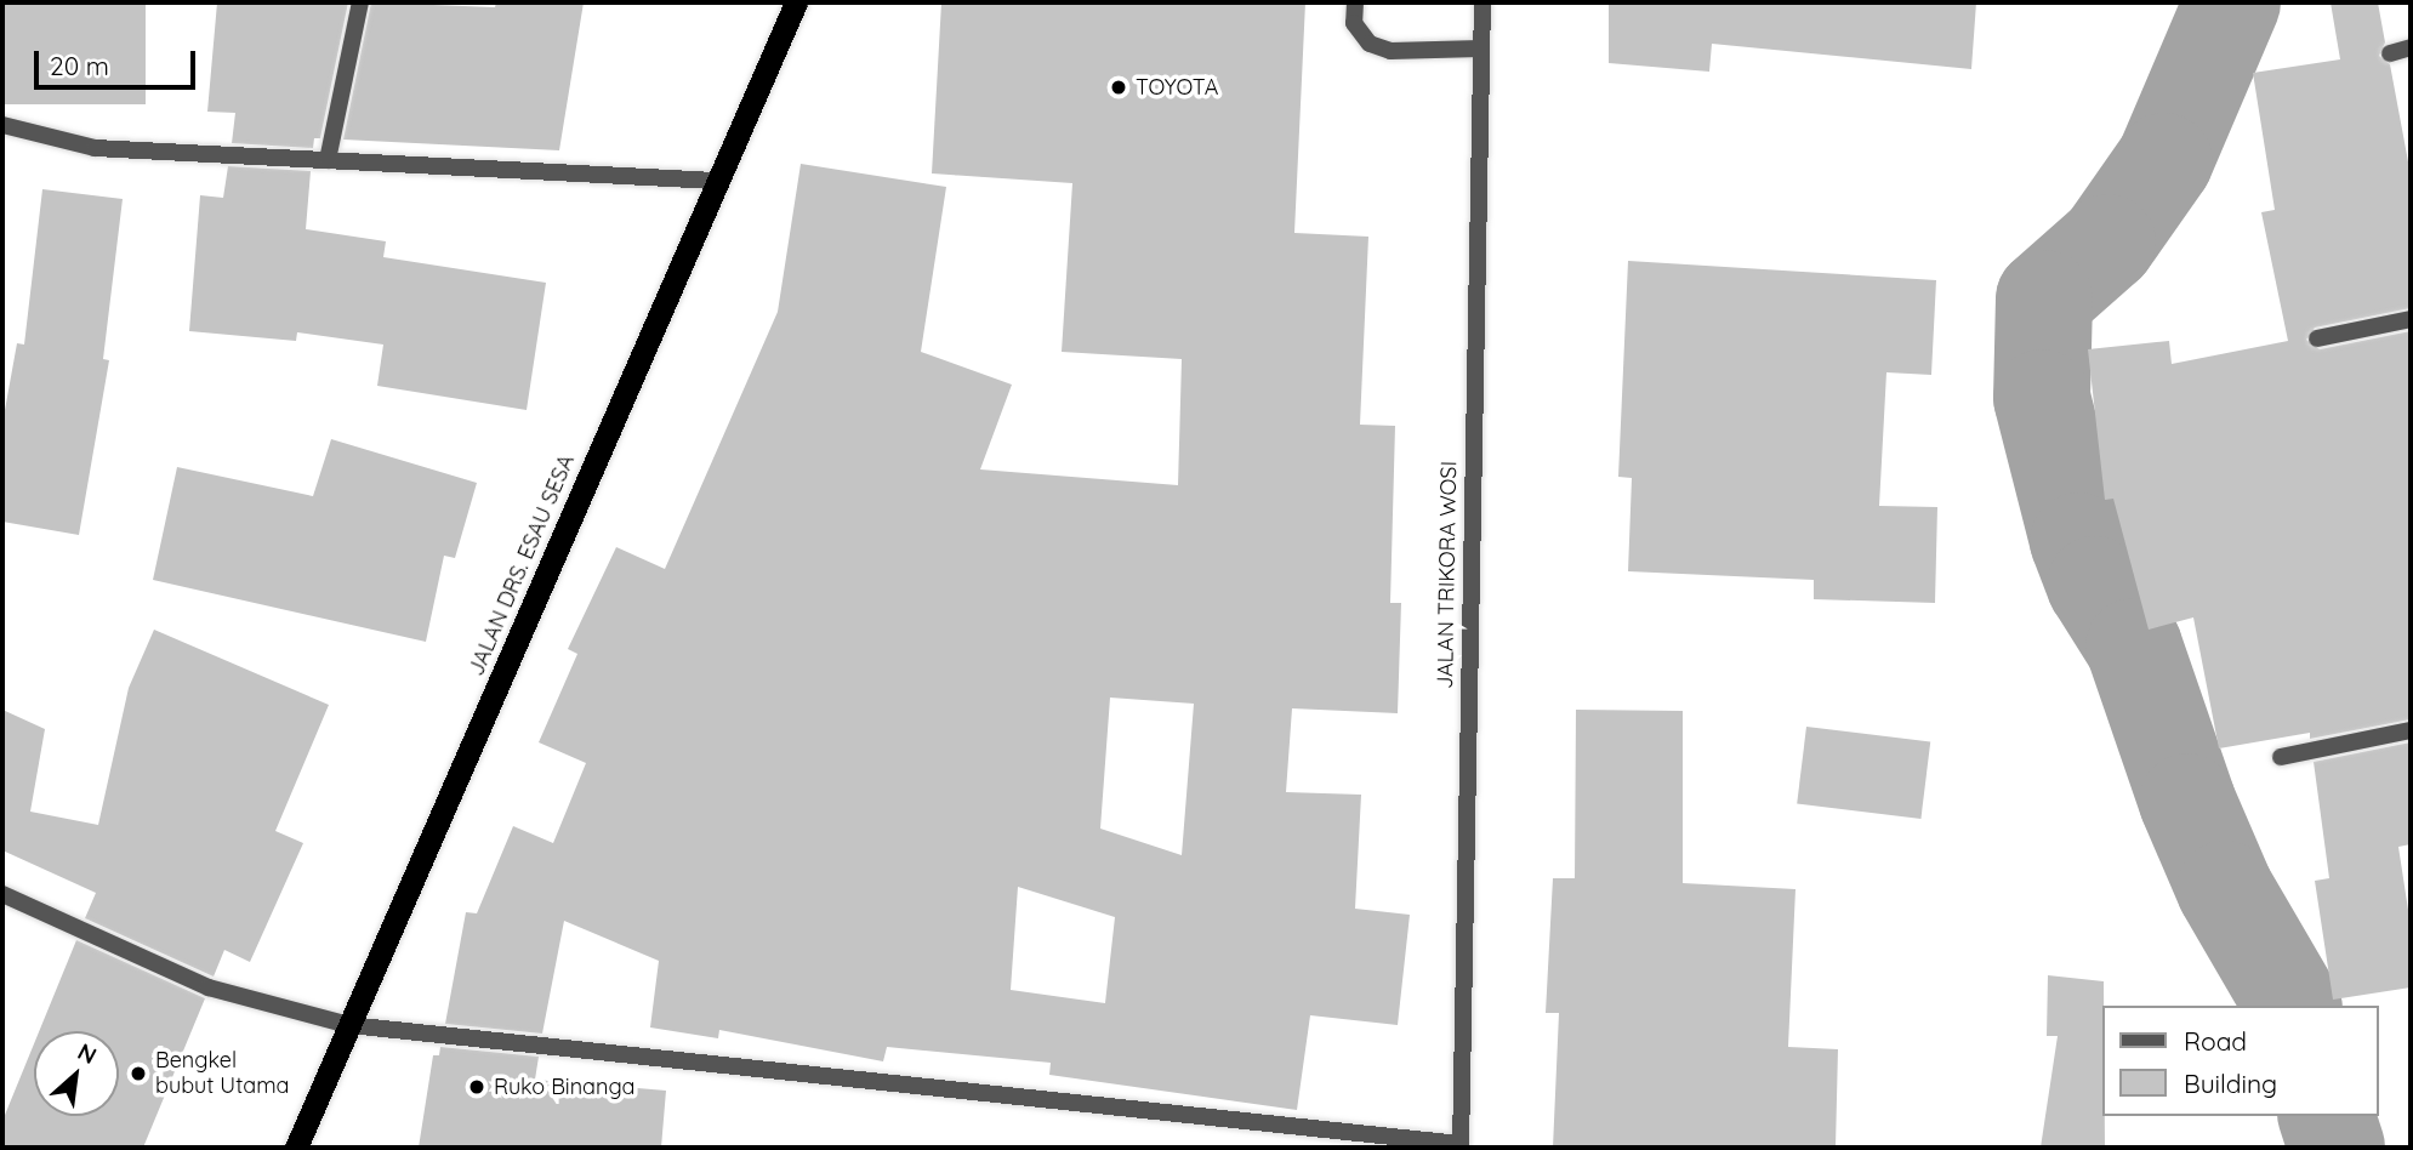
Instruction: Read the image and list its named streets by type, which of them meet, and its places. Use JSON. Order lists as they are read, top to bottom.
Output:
{
  "streets": {
    "highway": ["JALAN DRS. ESAU SESA"],
    "street": ["JALAN TRIKORA WOSI"]
  },
  "places": ["TOYOTA", "Bengkel bubut Utama", "Ruko Binanga"],
  "legend": ["Road", "Building"],
  "scale_bar": "20 m",
  "north": "top right"
}
